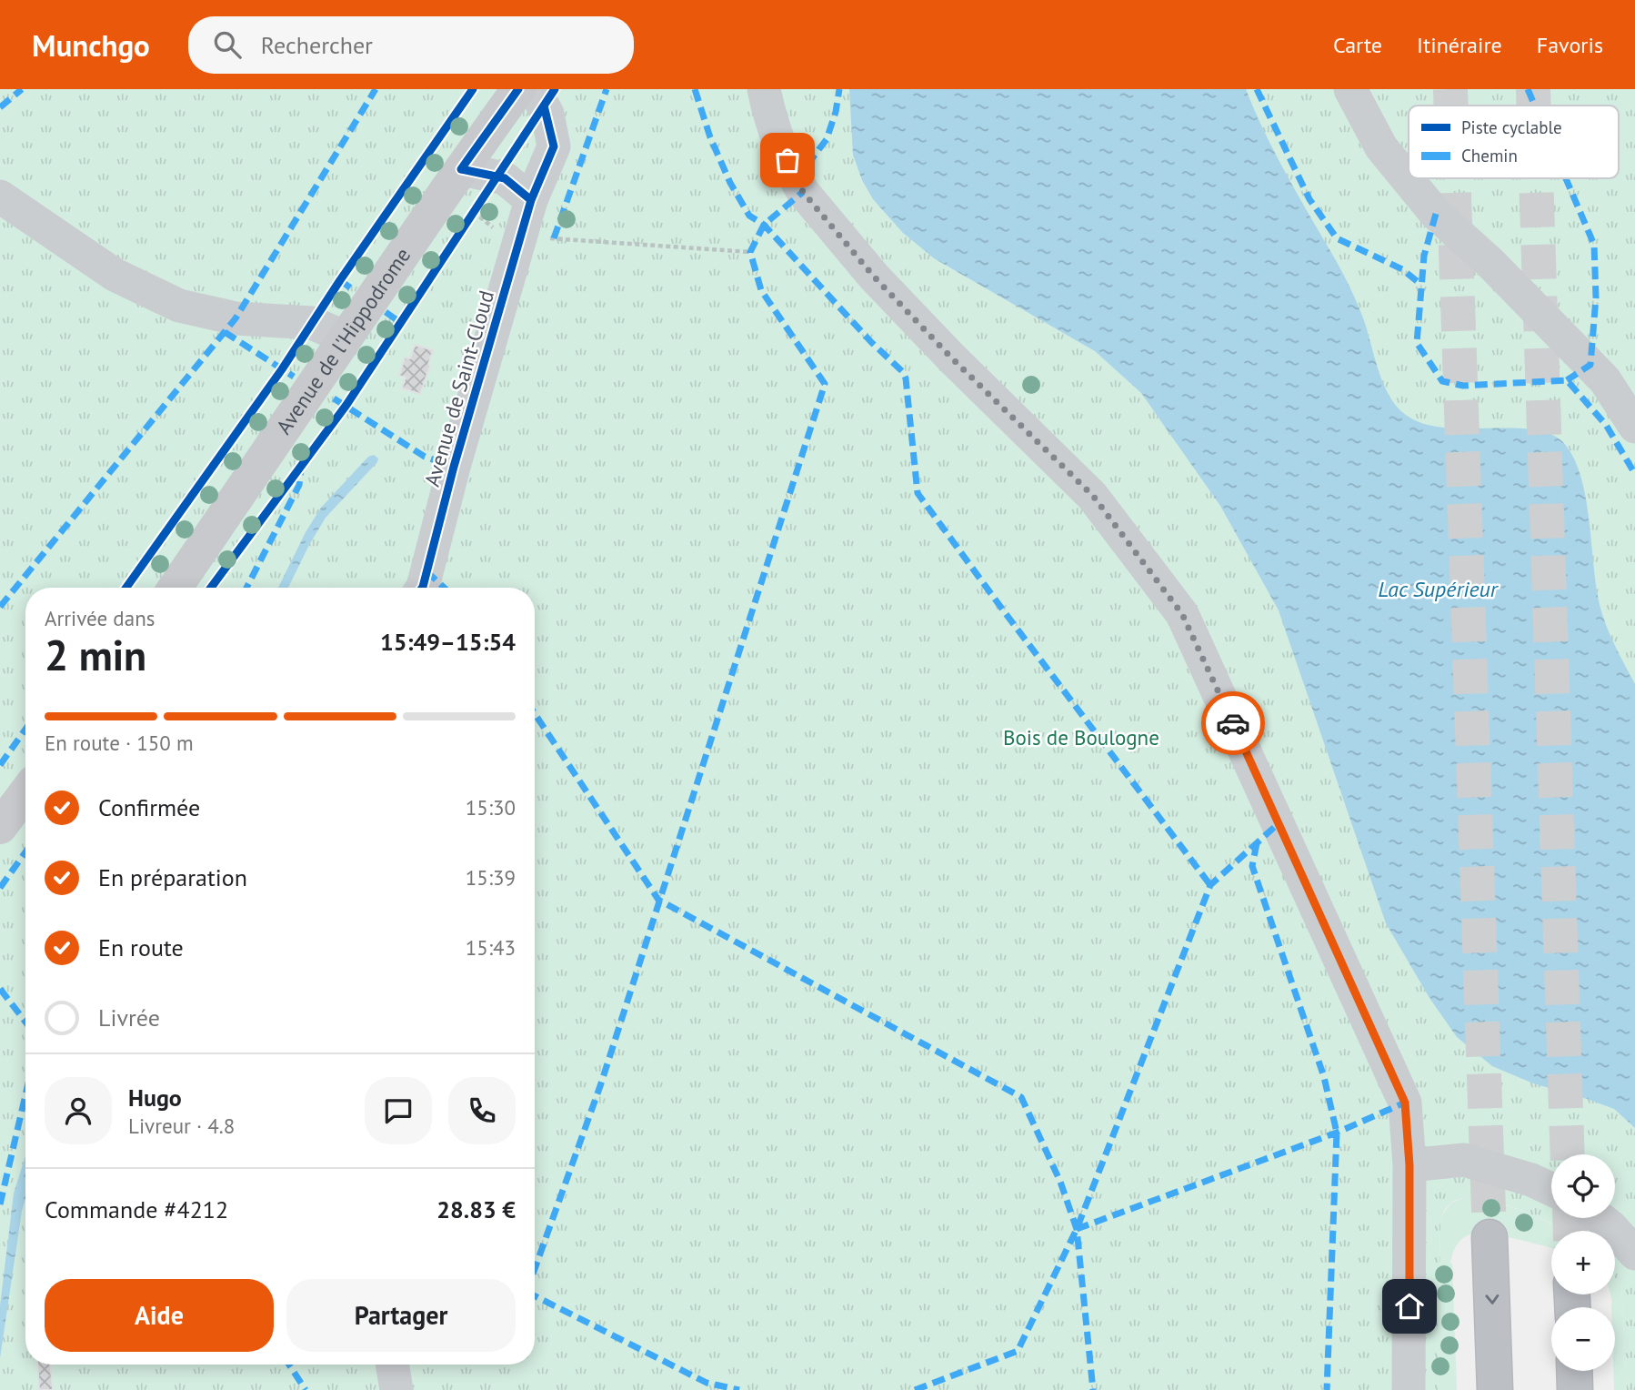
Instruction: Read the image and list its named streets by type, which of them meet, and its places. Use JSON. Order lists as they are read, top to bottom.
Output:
{
  "streets": {
    "main road": ["Avenue de l'Hippodrome"],
    "street": ["Avenue de Saint-Cloud"]
  },
  "water": ["Lac Supérieur"],
  "parks": ["Bois de Boulogne"],
  "legend": ["Piste cyclable", "Chemin"],
  "page": {
    "header": "Munchgo",
    "search": "Rechercher",
    "nav": ["Carte", "Itinéraire", "Favoris"],
    "heading": ["2 min", "Arrivée dans", "15:49–15:54"],
    "panel": [
      "Hugo",
      "Livreur · 4.8",
      "Commande #4212",
      "28.83 €"
    ],
    "bar": "En route · 150 m",
    "list": [
      ["Confirmée", "15:30"],
      ["En préparation", "15:39"],
      ["En route", "15:43"],
      "Livrée"
    ],
    "map_buttons": ["+", "−"],
    "buttons": ["Aide", "Partager"]
  }
}
